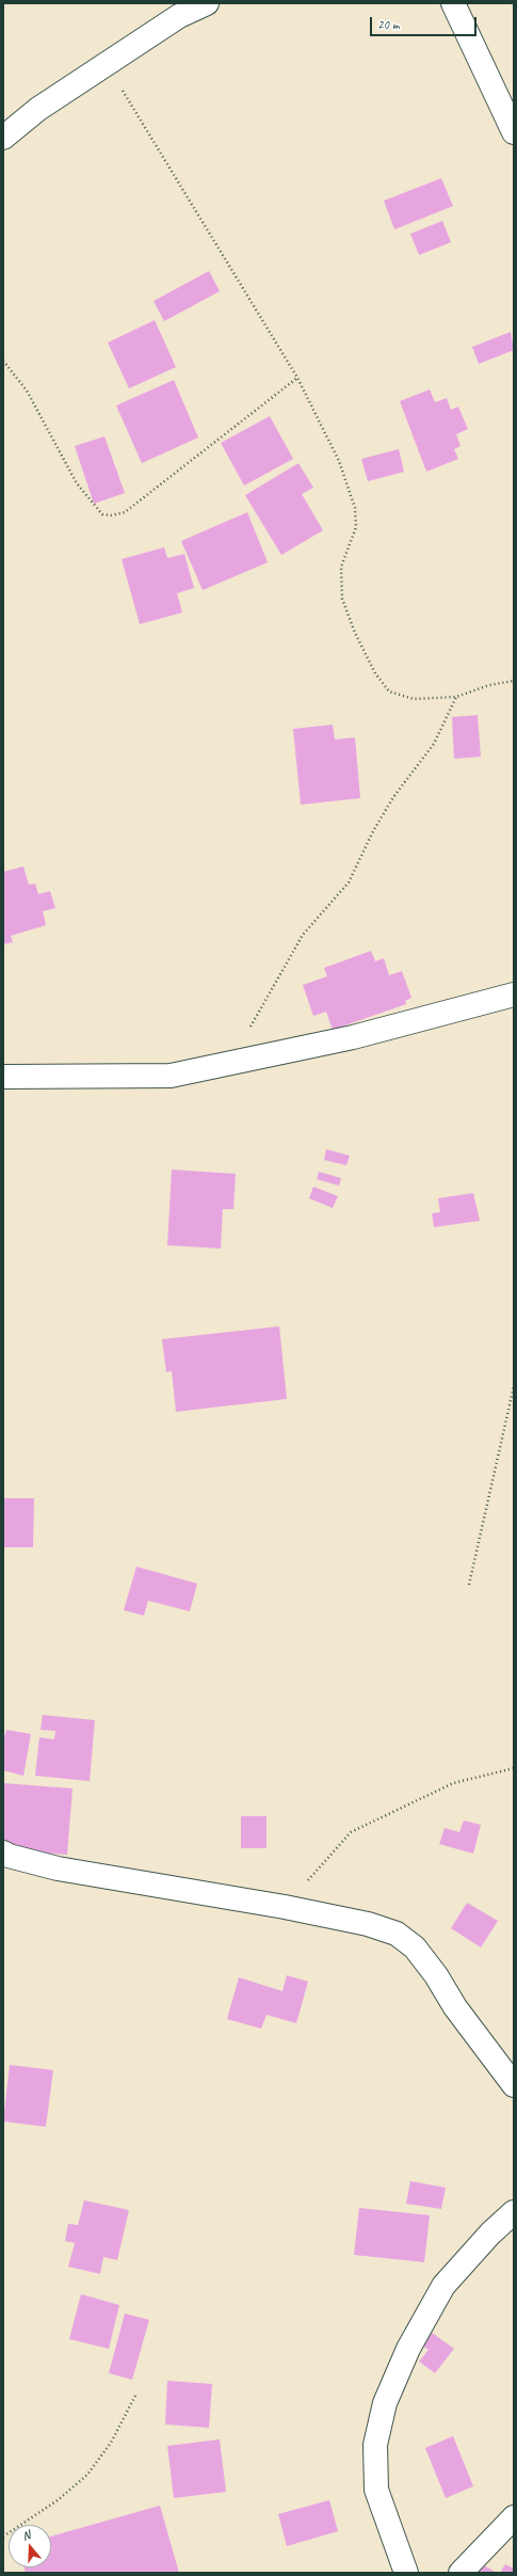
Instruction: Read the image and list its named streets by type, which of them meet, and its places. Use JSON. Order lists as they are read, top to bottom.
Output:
{
  "scale_bar": "20 m",
  "north": "top"
}
